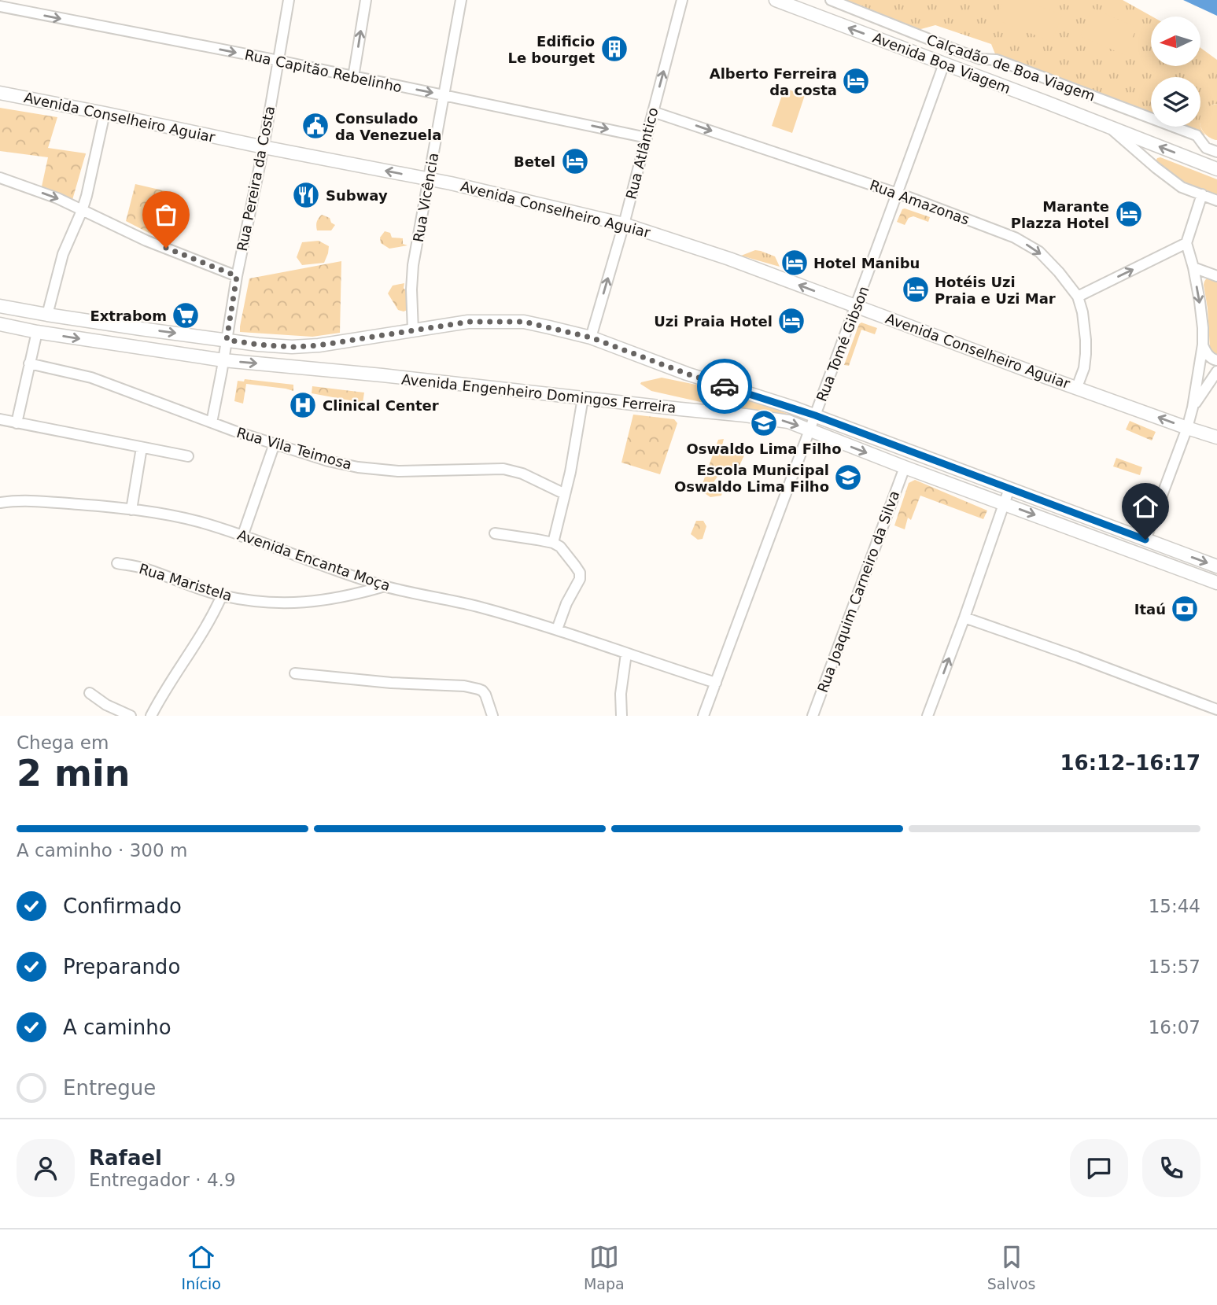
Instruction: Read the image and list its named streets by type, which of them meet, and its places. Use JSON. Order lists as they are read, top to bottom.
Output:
{
  "streets": {
    "main road": ["Avenida Boa Viagem", "Avenida Conselheiro Aguiar", "Avenida Engenheiro Domingos Ferreira"],
    "street": [
      "Calçadão de Boa Viagem",
      "Rua Capitão Rebelinho",
      "Rua Atlântico",
      "Rua Pereira da Costa",
      "Rua Vicência",
      "Rua Amazonas",
      "Rua Tomé Gibson",
      "Rua Vila Teimosa",
      "Avenida Encanta Moça",
      "Rua Maristela",
      "Rua Joaquim Carneiro da Silva"
    ]
  },
  "crossings": [
    ["Avenida Boa Viagem", "Rua Tomé Gibson"],
    ["Rua Capitão Rebelinho", "Rua Atlântico"],
    ["Rua Capitão Rebelinho", "Rua Pereira da Costa"],
    ["Rua Capitão Rebelinho", "Rua Vicência"],
    ["Avenida Conselheiro Aguiar", "Rua Atlântico"],
    ["Avenida Conselheiro Aguiar", "Rua Pereira da Costa"],
    ["Avenida Conselheiro Aguiar", "Rua Vicência"],
    ["Avenida Conselheiro Aguiar", "Rua Amazonas"],
    ["Avenida Conselheiro Aguiar", "Rua Tomé Gibson"],
    ["Rua Atlântico", "Rua Amazonas"],
    ["Rua Pereira da Costa", "Avenida Engenheiro Domingos Ferreira"],
    ["Rua Pereira da Costa", "Rua Vila Teimosa"],
    ["Rua Amazonas", "Rua Tomé Gibson"],
    ["Rua Tomé Gibson", "Avenida Engenheiro Domingos Ferreira"],
    ["Rua Tomé Gibson", "Avenida Encanta Moça"],
    ["Avenida Engenheiro Domingos Ferreira", "Rua Joaquim Carneiro da Silva"],
    ["Avenida Encanta Moça", "Rua Maristela"]
  ],
  "one_way": [
    "Avenida Boa Viagem",
    "Rua Capitão Rebelinho",
    "Avenida Conselheiro Aguiar",
    "Rua Atlântico",
    "Rua Amazonas"
  ],
  "places": {
    "building": ["Edificio Le bourget"],
    "hotel": [
      "Alberto Ferreira da costa",
      "Betel",
      "Marante Plazza Hotel",
      "Hotel Manibu",
      "Hotéis Uzi Praia e Uzi Mar",
      "Uzi Praia Hotel"
    ],
    "public building": ["Consulado da Venezuela"],
    "restaurant": ["Subway"],
    "supermarket": ["Extrabom"],
    "hospital": ["Clinical Center"],
    "school or university": ["Oswaldo Lima Filho", "Escola Municipal Oswaldo Lima Filho"],
    "bank": ["Itaú"]
  },
  "north": "left",
  "page": {
    "heading": ["2 min", "Chega em", "16:12–16:17"],
    "panel": ["Rafael", "Entregador · 4.9"],
    "bar": "A caminho · 300 m",
    "list": [
      ["Confirmado", "15:44"],
      ["Preparando", "15:57"],
      ["A caminho", "16:07"],
      "Entregue"
    ],
    "tabs": ["Início", "Mapa", "Salvos"]
  }
}
